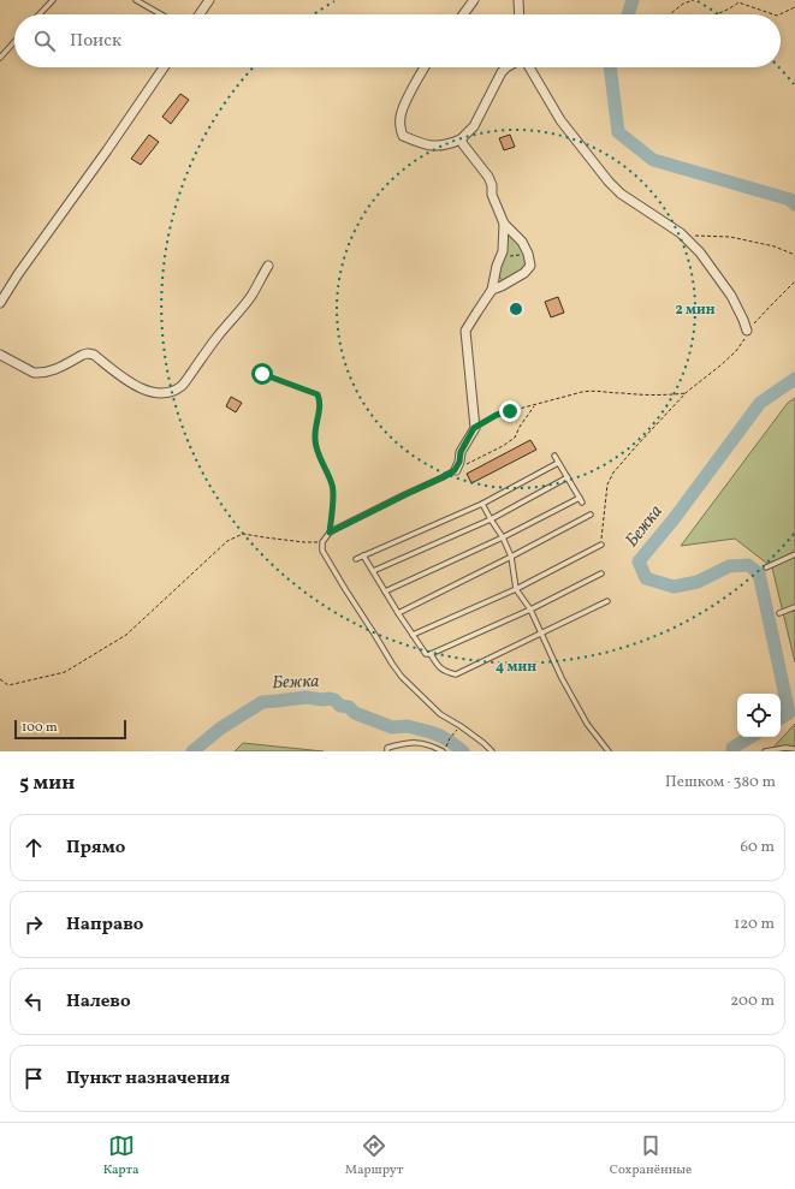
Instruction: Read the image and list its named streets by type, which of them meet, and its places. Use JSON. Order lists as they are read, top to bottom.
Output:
{
  "water": ["Бежка"],
  "scale_bar": "100 m",
  "page": {
    "search": "Поиск",
    "scale": "100 m",
    "heading": ["5 мин", "Пешком · 380 m"],
    "list": [
      ["Прямо", "60 m"],
      ["Направо", "120 m"],
      ["Налево", "200 m"],
      "Пункт назначения"
    ],
    "nav": ["Карта", "Маршрут", "Сохранённые"]
  },
  "rings": ["2 мин", "4 мин"]
}
